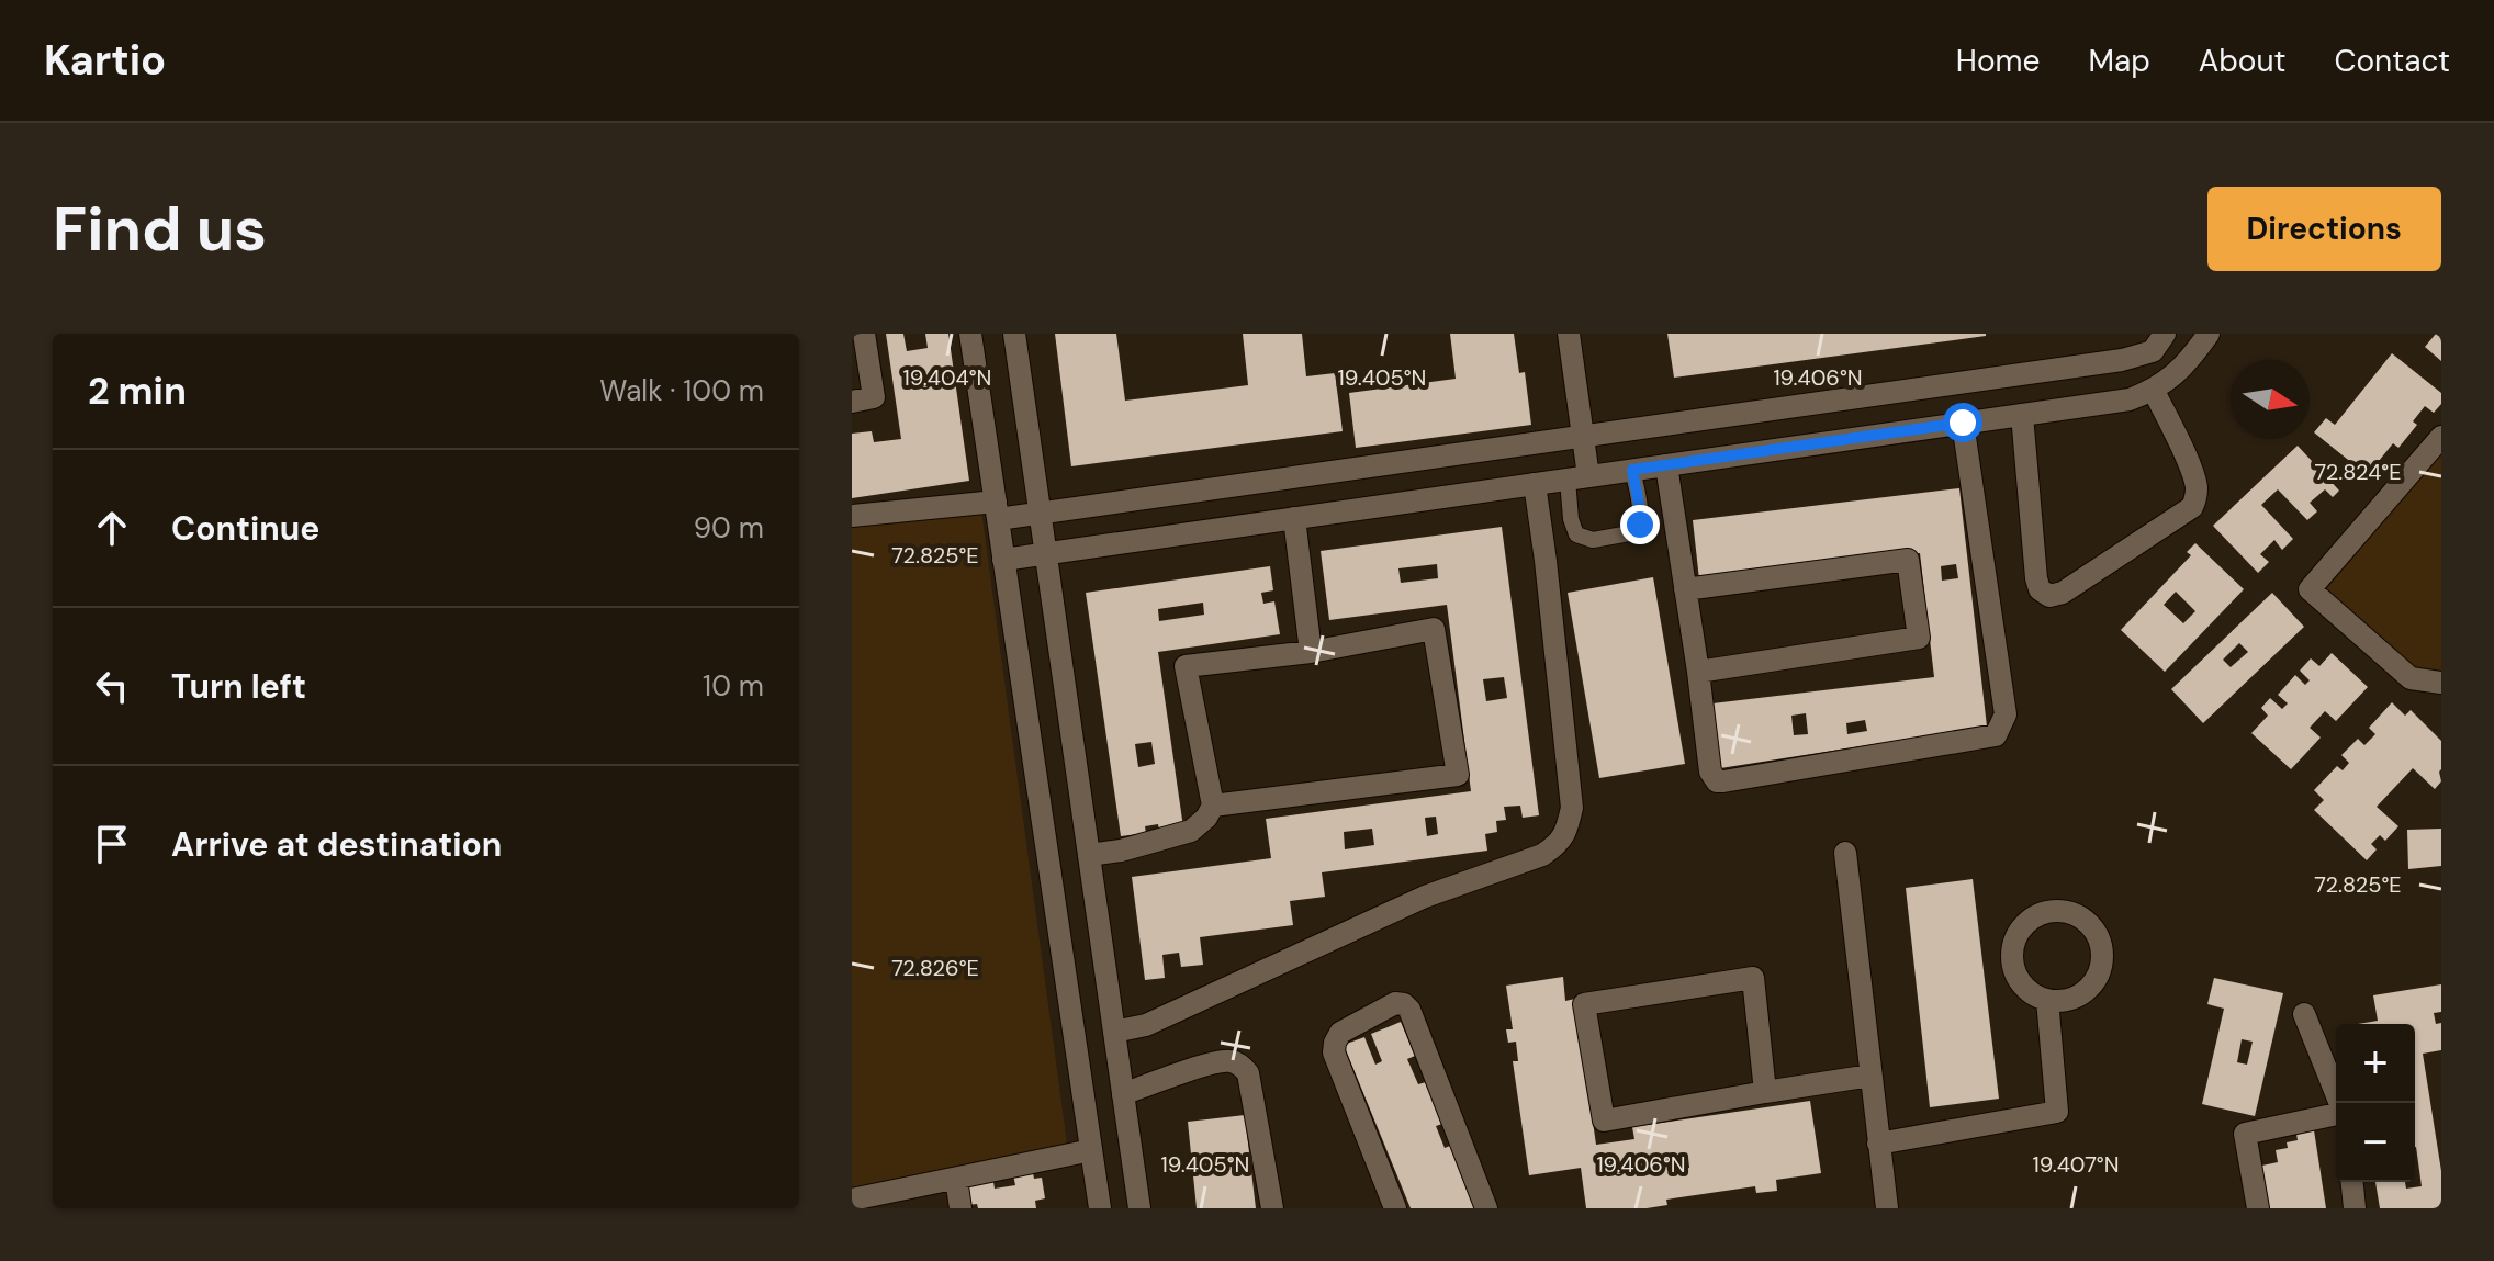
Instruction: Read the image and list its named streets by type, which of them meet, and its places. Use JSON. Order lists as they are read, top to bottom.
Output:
{
  "north": "right",
  "page": {
    "header": "Kartio",
    "nav": [
      "Home",
      "Map",
      "About",
      "Contact"
    ],
    "buttons": "Directions",
    "title": "Find us",
    "heading": ["2 min", "Walk · 100 m"],
    "list": [
      ["Continue", "90 m"],
      ["Turn left", "10 m"],
      "Arrive at destination"
    ],
    "map_buttons": ["+", "−"]
  },
  "coordinates": [
    "19.404°N",
    "19.405°N",
    "19.406°N",
    "72.824°E",
    "72.825°E",
    "72.826°E",
    "19.407°N"
  ]
}
